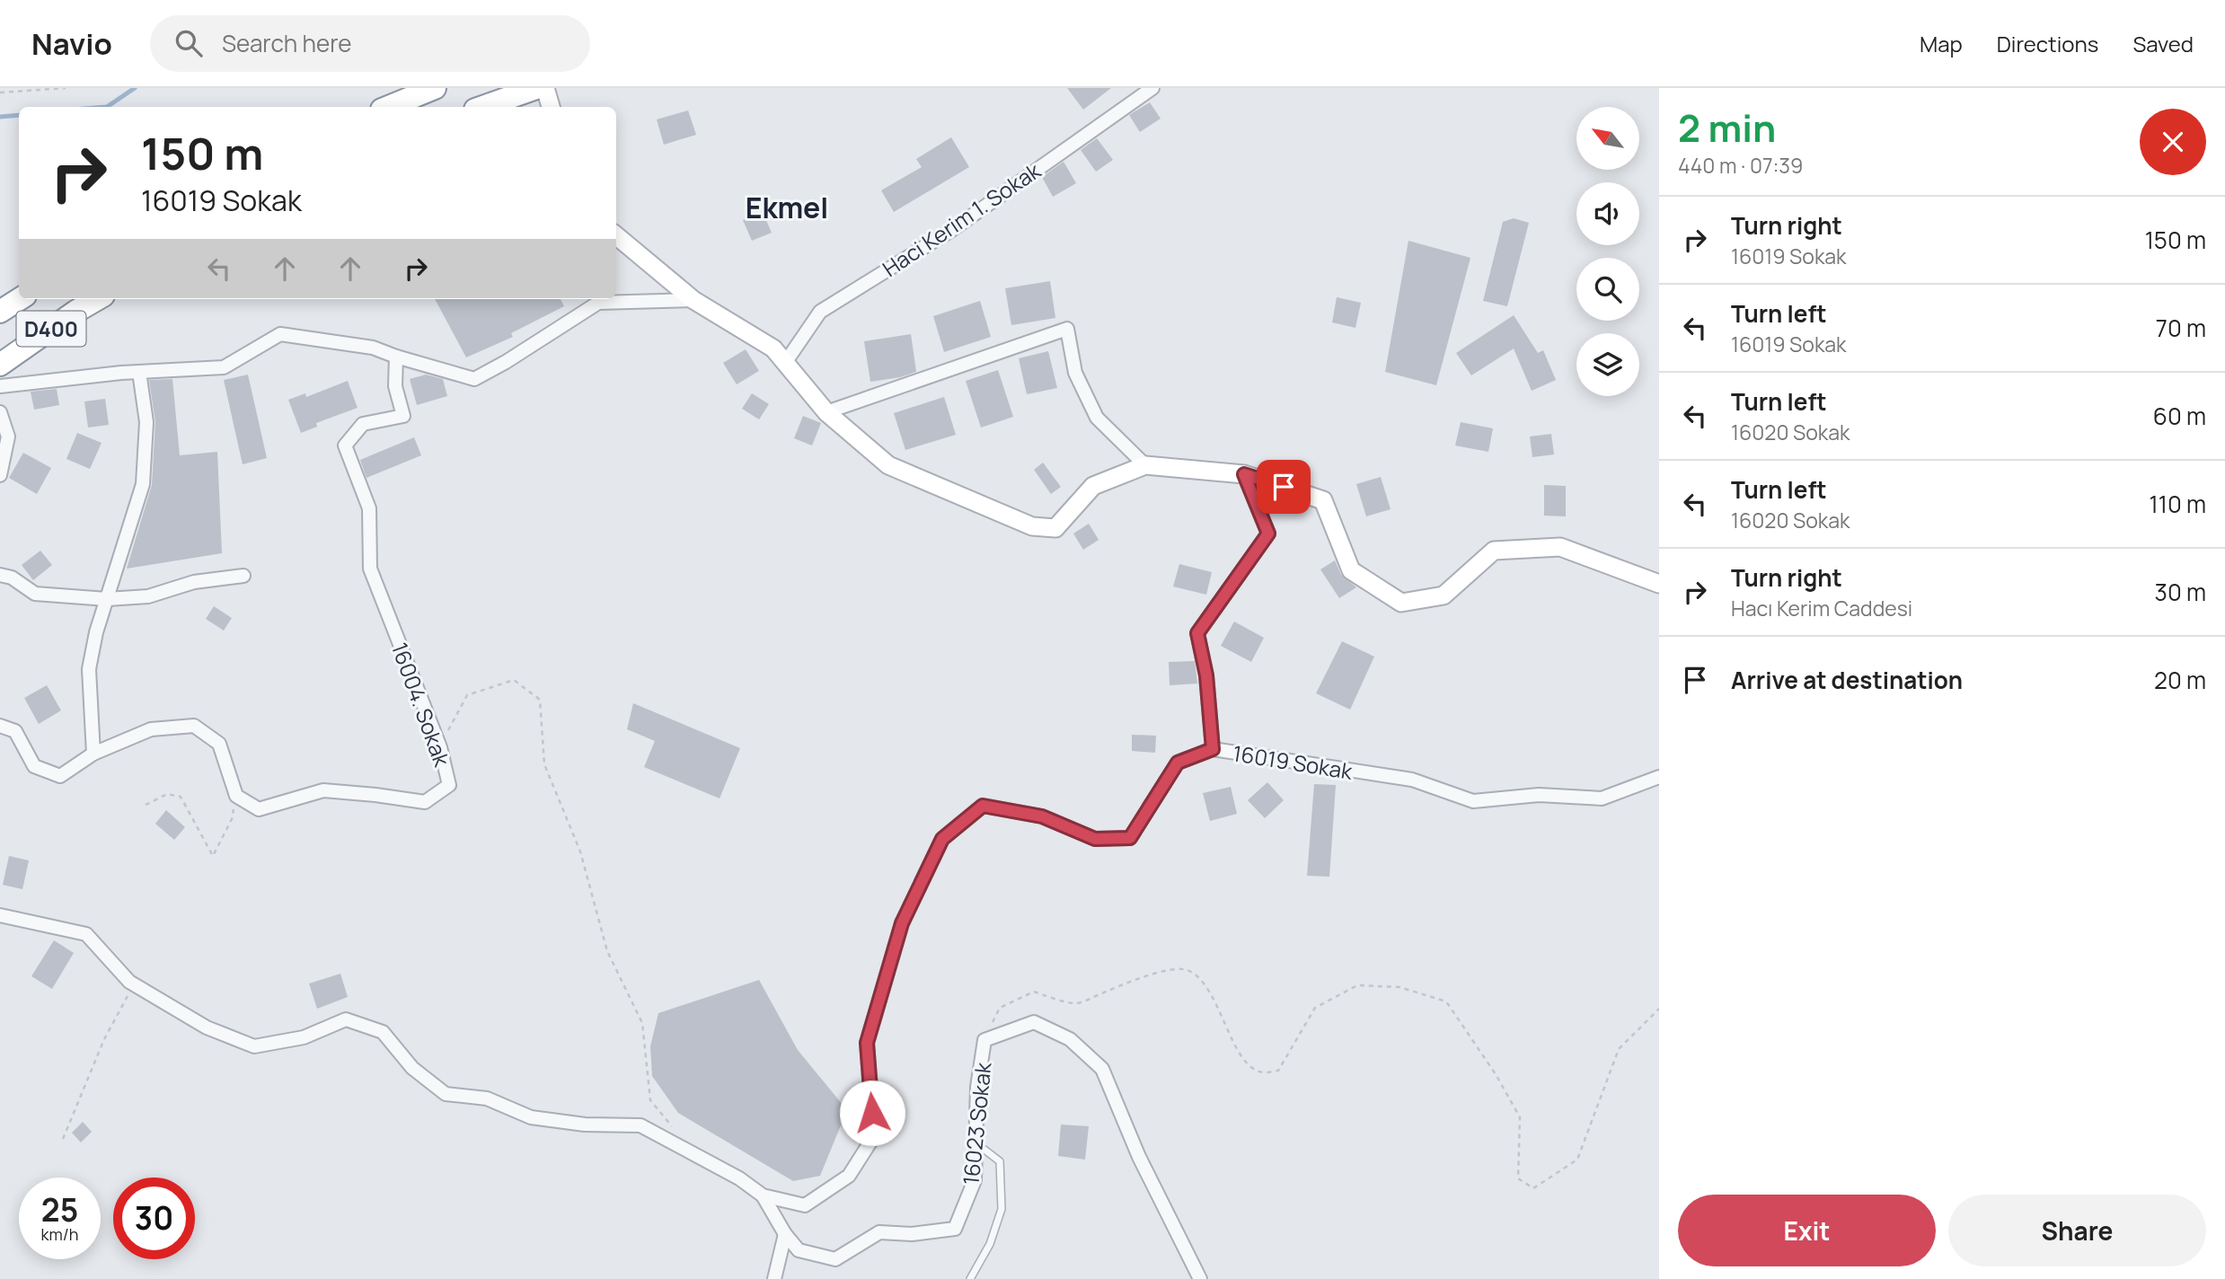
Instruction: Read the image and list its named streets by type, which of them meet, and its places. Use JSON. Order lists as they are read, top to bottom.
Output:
{
  "streets": {
    "highway": ["D400"],
    "street": [
      "Haci Kerim 1. Sokak",
      "16004. Sokak",
      "16019 Sokak",
      "16023 Sokak"
    ]
  },
  "crossings": [
    ["16019 Sokak", "16023 Sokak"]
  ],
  "districts": ["Ekmel"],
  "north": "top left",
  "page": {
    "header": "Navio",
    "search": "Search here",
    "nav": ["Map", "Directions", "Saved"],
    "heading": ["2 min", "440 m · 07:39"],
    "turn": ["150 m", "16019 Sokak"],
    "list": [
      {
        "name": "Turn right",
        "note": "16019 Sokak",
        "value": "150 m"
      },
      {
        "name": "Turn left",
        "note": "16019 Sokak",
        "value": "70 m"
      },
      {
        "name": "Turn left",
        "note": "16020 Sokak",
        "value": "60 m"
      },
      {
        "name": "Turn left",
        "note": "16020 Sokak",
        "value": "110 m"
      },
      {
        "name": "Turn right",
        "note": "Hacı Kerim Caddesi",
        "value": "30 m"
      },
      {
        "name": "Arrive at destination",
        "value": "20 m"
      }
    ],
    "speed": "25 km/h",
    "limit": "30",
    "buttons": ["Exit", "Share"]
  }
}
